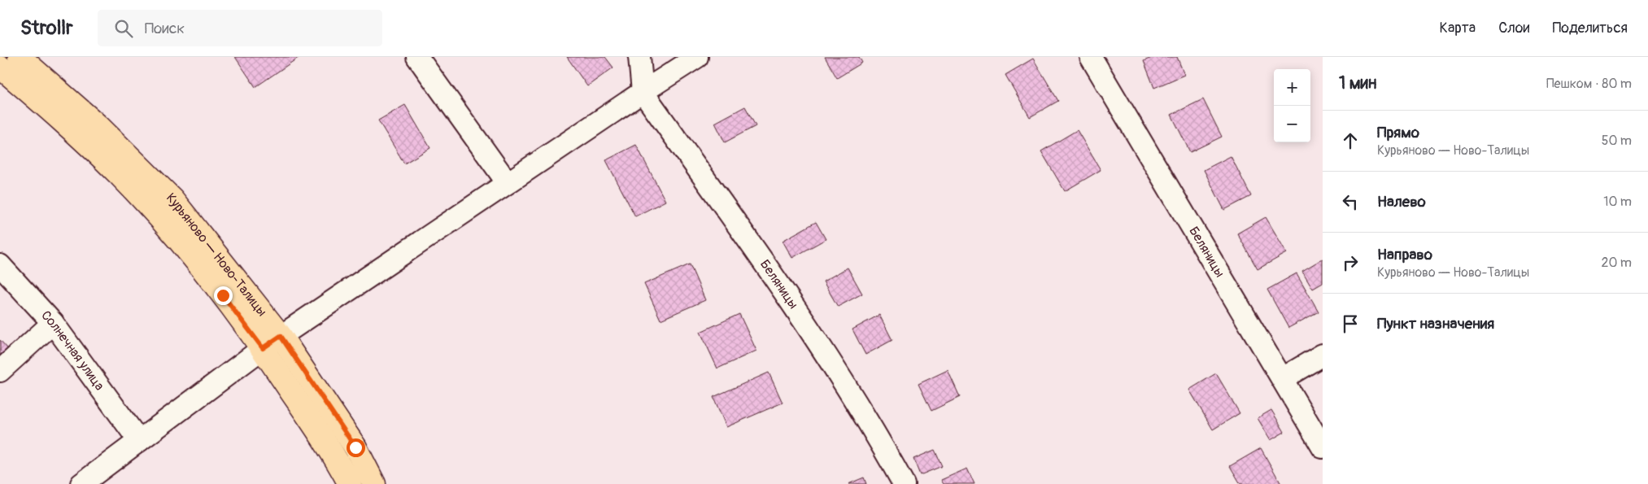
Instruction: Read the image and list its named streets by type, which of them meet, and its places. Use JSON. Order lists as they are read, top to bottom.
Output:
{
  "streets": {
    "main road": ["Курьяново — Ново-Талицы"],
    "street": ["Беляницы", "Солнечная улица"]
  },
  "page": {
    "header": "Strollr",
    "search": "Поиск",
    "nav": ["Карта", "Слои", "Поделиться"],
    "heading": ["1 мин", "Пешком · 80 m"],
    "map_buttons": ["+", "−"],
    "list": [
      ["Прямо", "Курьяново — Ново-Талицы", "50 m"],
      ["Налево", "10 m"],
      ["Направо", "Курьяново — Ново-Талицы", "20 m"],
      "Пункт назначения"
    ]
  }
}
